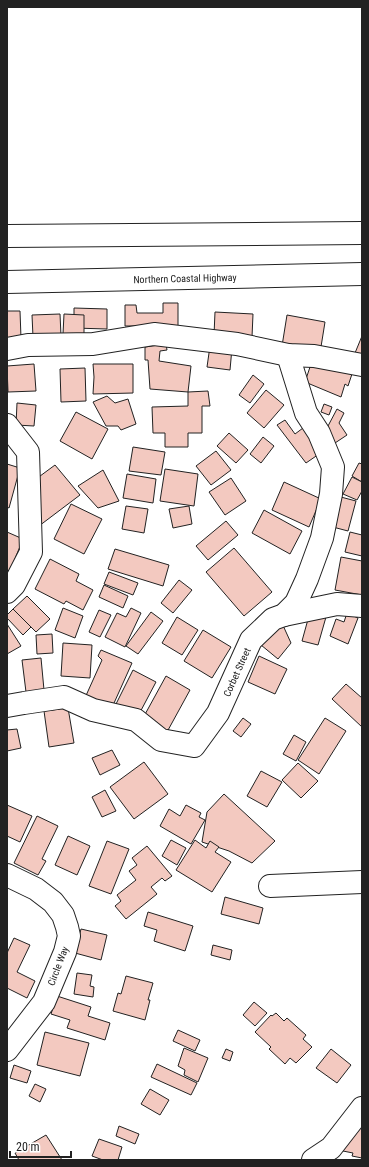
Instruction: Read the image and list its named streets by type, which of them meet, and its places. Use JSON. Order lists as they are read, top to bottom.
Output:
{
  "streets": {
    "main road": ["Northern Coastal Highway", "Corbet Street", "Circle Way"]
  },
  "scale_bar": "20 m"
}
